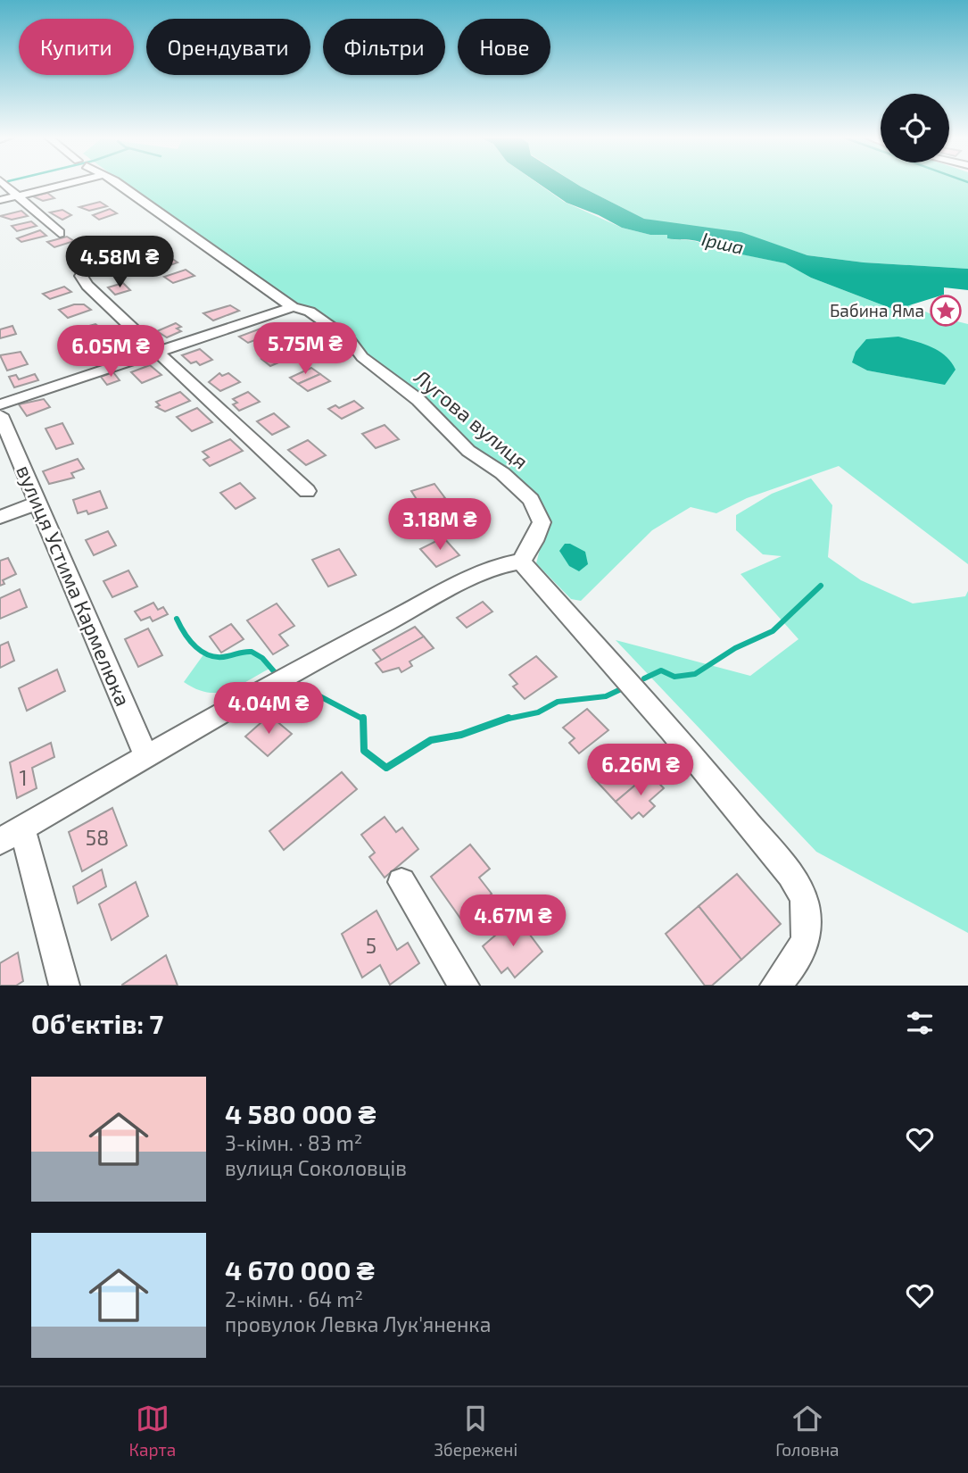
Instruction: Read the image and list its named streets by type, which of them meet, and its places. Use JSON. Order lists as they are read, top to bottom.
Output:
{
  "streets": {
    "street": ["Лугова вулиця", "вулиця Устима Кармелюка"]
  },
  "water": ["Ірша"],
  "places": {
    "place": ["Бабина Яма"]
  },
  "house_numbers": ["1", "58", "5"],
  "page": {
    "chip": [
      "Купити",
      "Орендувати",
      "Фільтри",
      "Нове"
    ],
    "price": [
      "4.58M ₴",
      "5.75M ₴",
      "6.05M ₴",
      "3.18M ₴",
      "4.04M ₴",
      "6.26M ₴",
      "4.67M ₴"
    ],
    "heading": "Об’єктів: 7",
    "list": [
      {
        "name": "4 580 000 ₴",
        "note": "3-кімн. · 83 m² · вулиця Соколовців"
      },
      {
        "name": "4 670 000 ₴",
        "note": "2-кімн. · 64 m² · провулок Левка Лук'яненка"
      }
    ],
    "tabs": ["Карта", "Збережені", "Головна"]
  }
}
